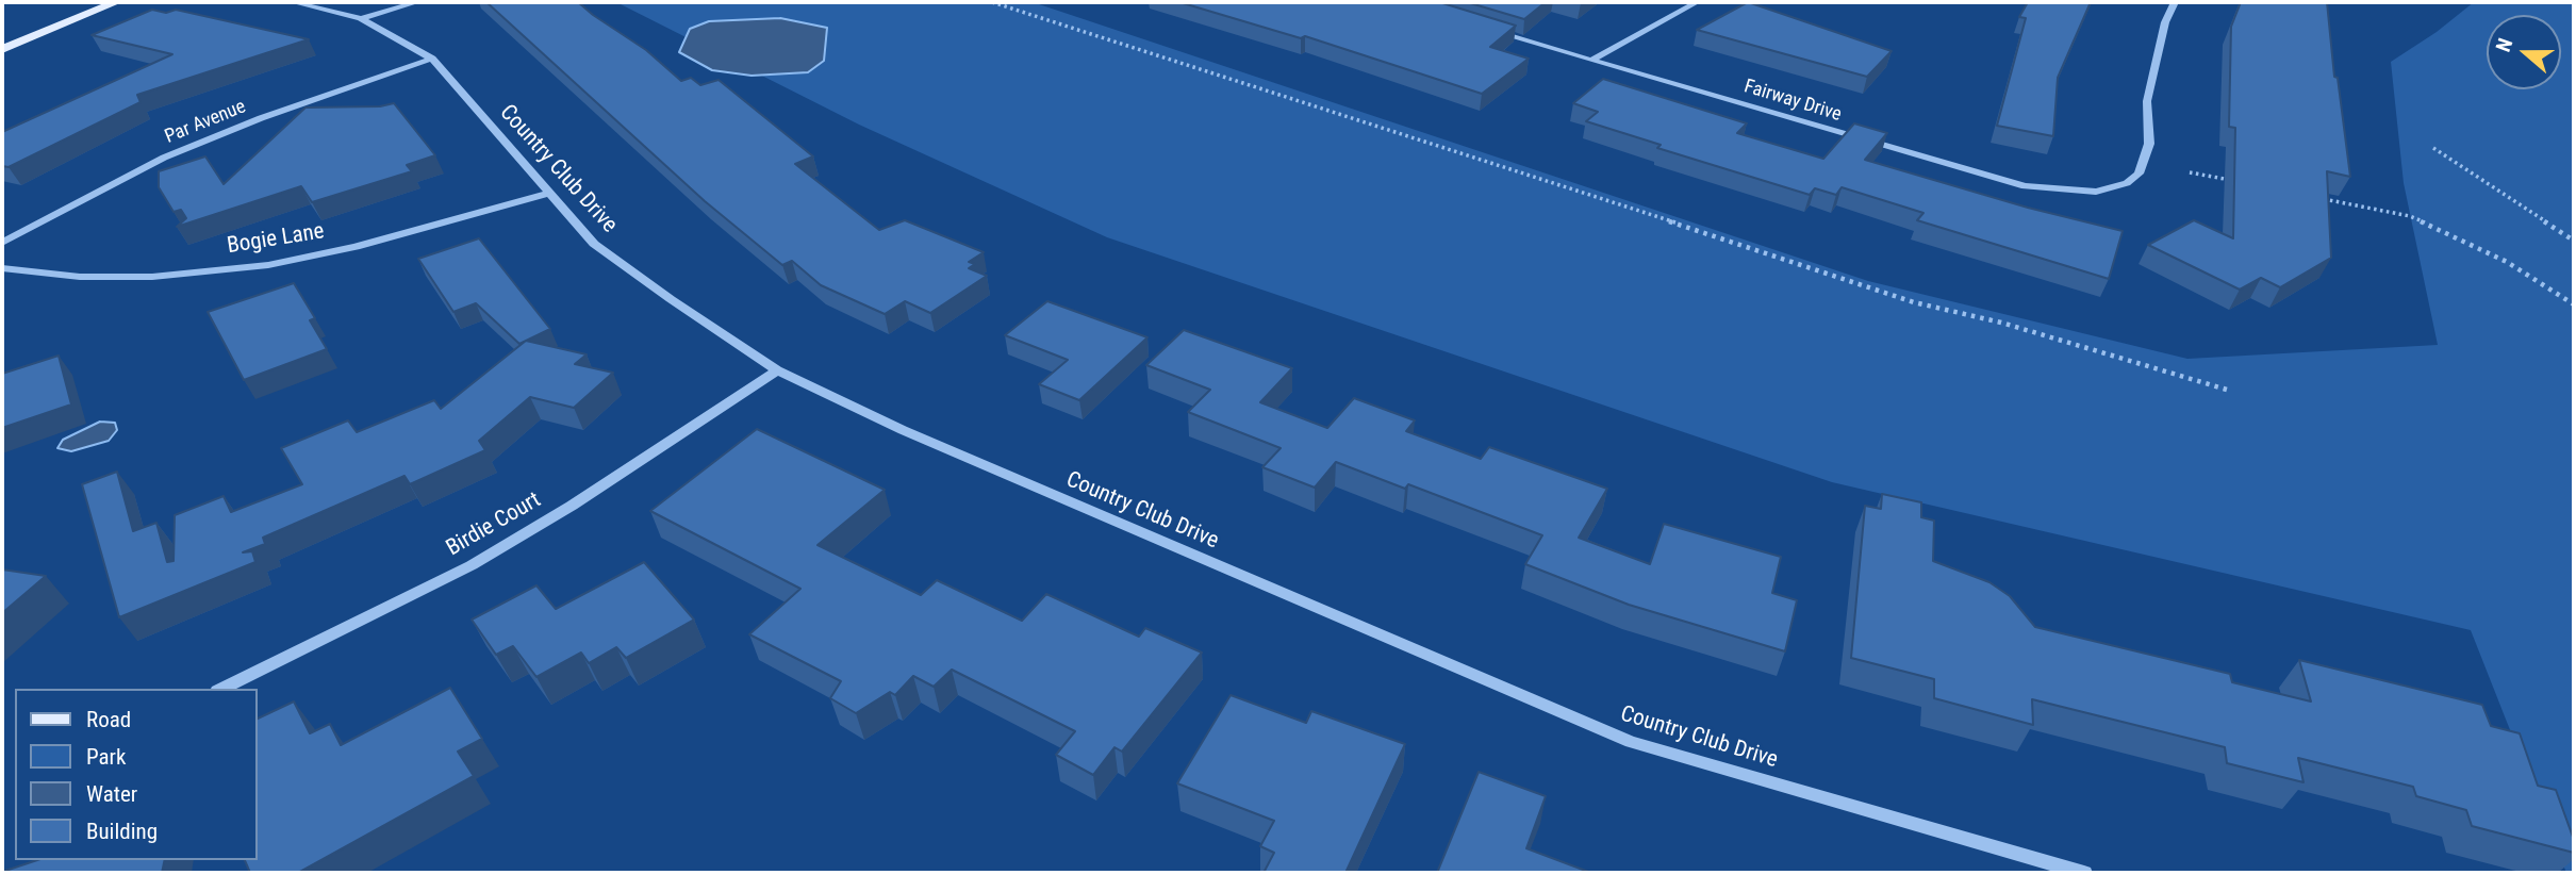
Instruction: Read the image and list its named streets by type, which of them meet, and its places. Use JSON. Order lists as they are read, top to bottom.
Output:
{
  "streets": {
    "street": [
      "Fairway Drive",
      "Par Avenue",
      "Country Club Drive",
      "Bogie Lane",
      "Birdie Court"
    ]
  },
  "crossings": [
    ["Par Avenue", "Country Club Drive"],
    ["Country Club Drive", "Bogie Lane"],
    ["Country Club Drive", "Birdie Court"]
  ],
  "legend": [
    "Road",
    "Park",
    "Water",
    "Building"
  ],
  "north": "left"
}
